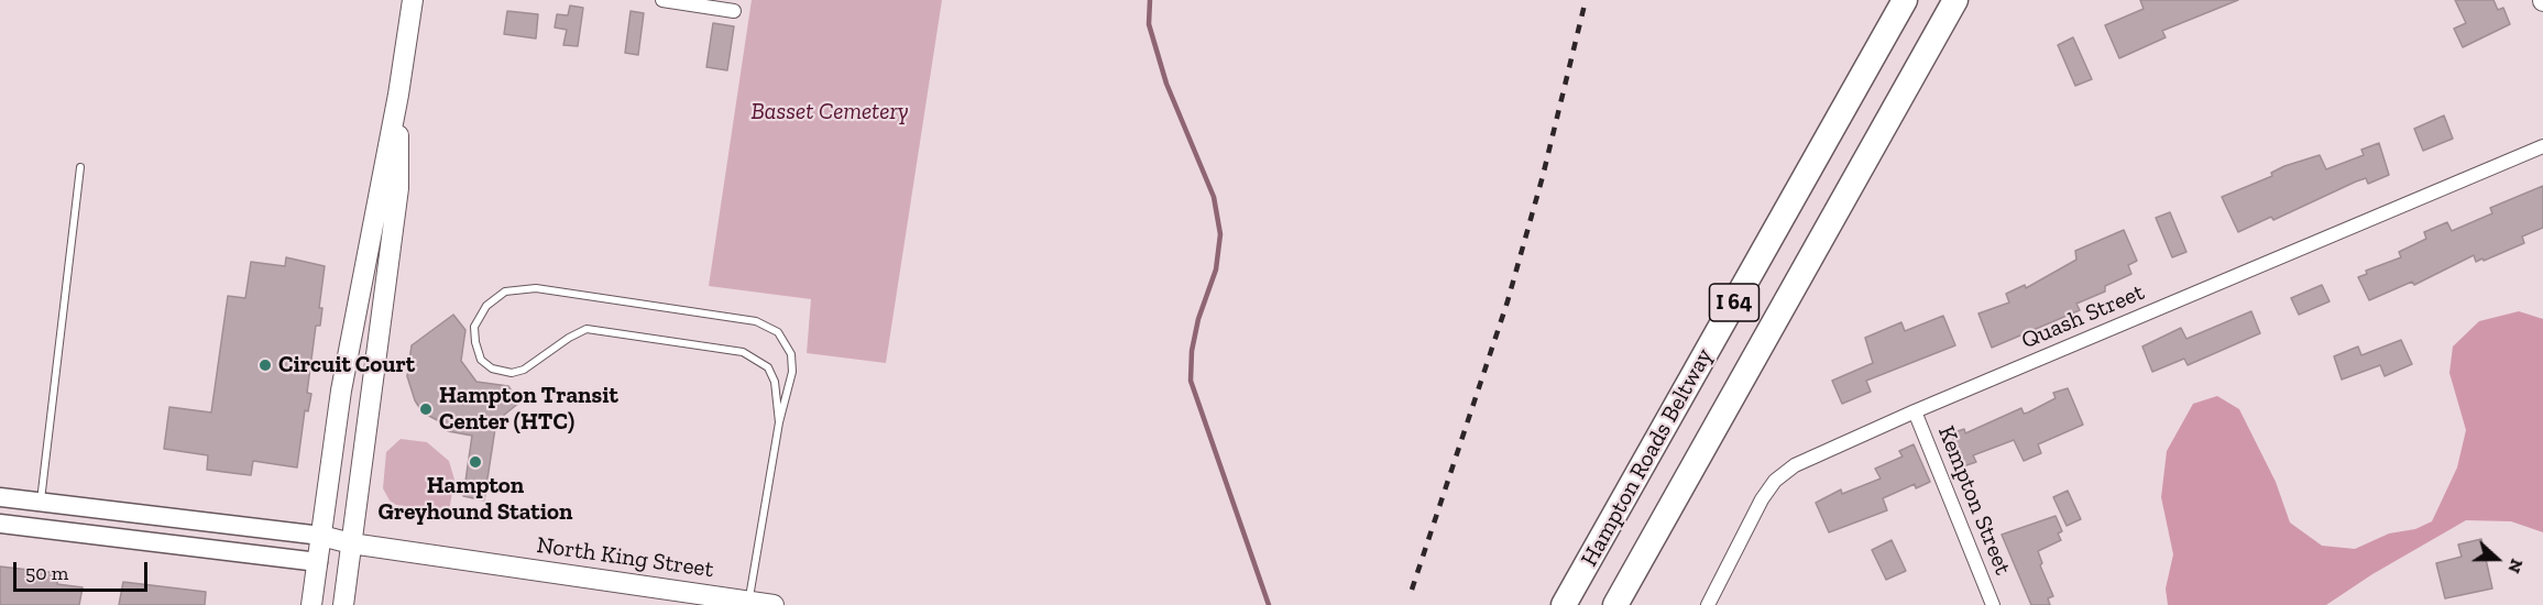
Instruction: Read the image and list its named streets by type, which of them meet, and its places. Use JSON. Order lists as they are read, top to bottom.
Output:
{
  "streets": {
    "highway": ["I 64", "Hampton Roads Beltway"],
    "main road": ["North King Street"],
    "street": ["Quash Street", "Kempton Street"]
  },
  "crossings": [
    ["Quash Street", "Kempton Street"]
  ],
  "parks": ["Basset Cemetery"],
  "places": ["Circuit Court", "Hampton Transit Center (HTC)", "Hampton Greyhound Station"],
  "scale_bar": "50 m",
  "north": "right"
}
